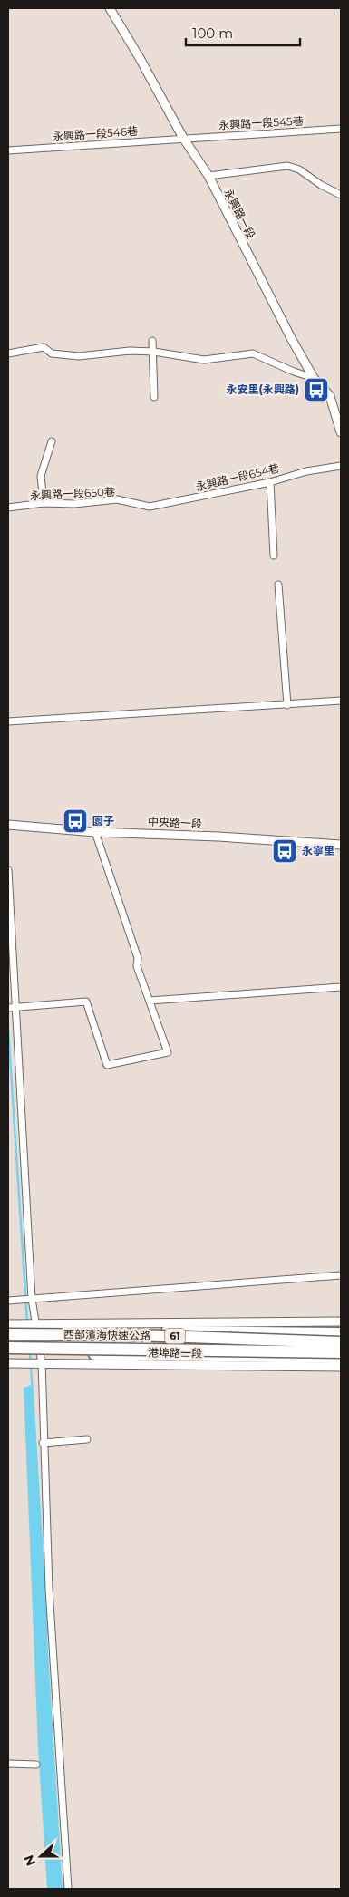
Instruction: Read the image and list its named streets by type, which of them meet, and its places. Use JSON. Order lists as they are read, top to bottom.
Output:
{
  "streets": {
    "highway": ["西部濱海快速公路", "61"],
    "street": [
      "永興路一段545巷",
      "永興路一段546巷",
      "永興路一段",
      "永興路一段654巷",
      "永興路一段650巷",
      "中央路一段",
      "港埠路一段"
    ]
  },
  "crossings": [
    ["永興路一段545巷", "永興路一段546巷"],
    ["永興路一段545巷", "永興路一段"],
    ["永興路一段546巷", "永興路一段"],
    ["永興路一段654巷", "永興路一段650巷"],
    ["西部濱海快速公路", "港埠路一段"]
  ],
  "places": {
    "bus stop": ["永安里(永興路)", "園子", "永寧里"]
  },
  "scale_bar": "100 m",
  "north": "left"
}
